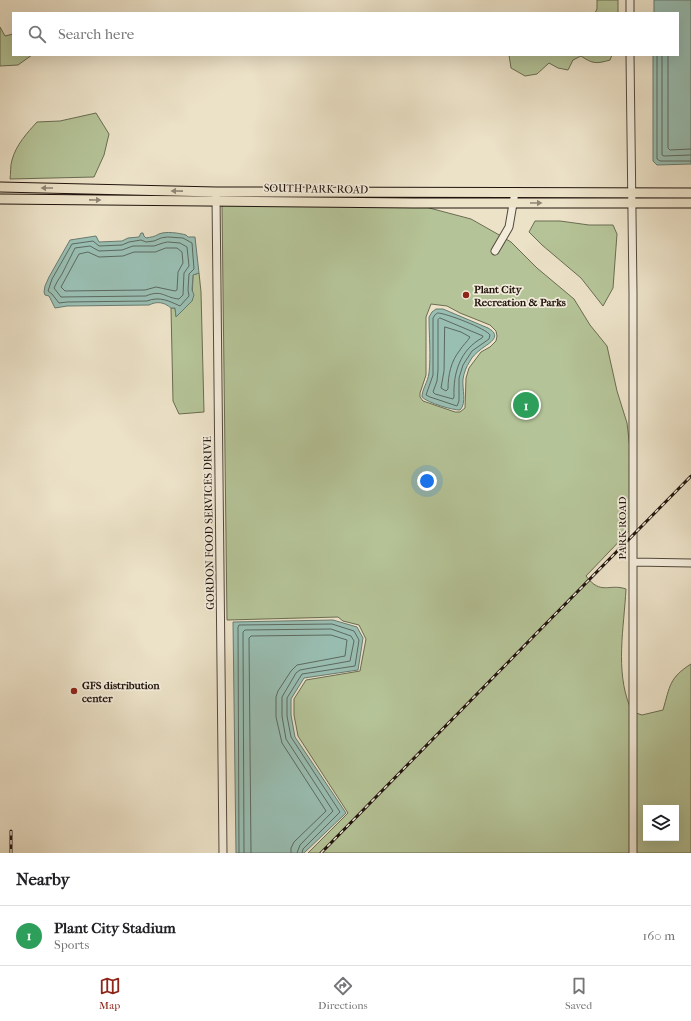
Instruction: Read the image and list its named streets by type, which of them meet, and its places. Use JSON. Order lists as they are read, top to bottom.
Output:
{
  "streets": {
    "main road": ["SOUTH PARK ROAD"],
    "street": ["GORDON FOOD SERVICES DRIVE", "PARK ROAD"]
  },
  "crossings": [
    ["SOUTH PARK ROAD", "GORDON FOOD SERVICES DRIVE"],
    ["SOUTH PARK ROAD", "PARK ROAD"]
  ],
  "places": ["Plant City Recreation & Parks", "GFS distribution center"],
  "page": {
    "search": "Search here",
    "pins": "1",
    "heading": "Nearby",
    "list": [
      {
        "mark": "1",
        "name": "Plant City Stadium",
        "note": "Sports",
        "value": "160 m"
      }
    ],
    "nav": ["Map", "Directions", "Saved"]
  }
}
